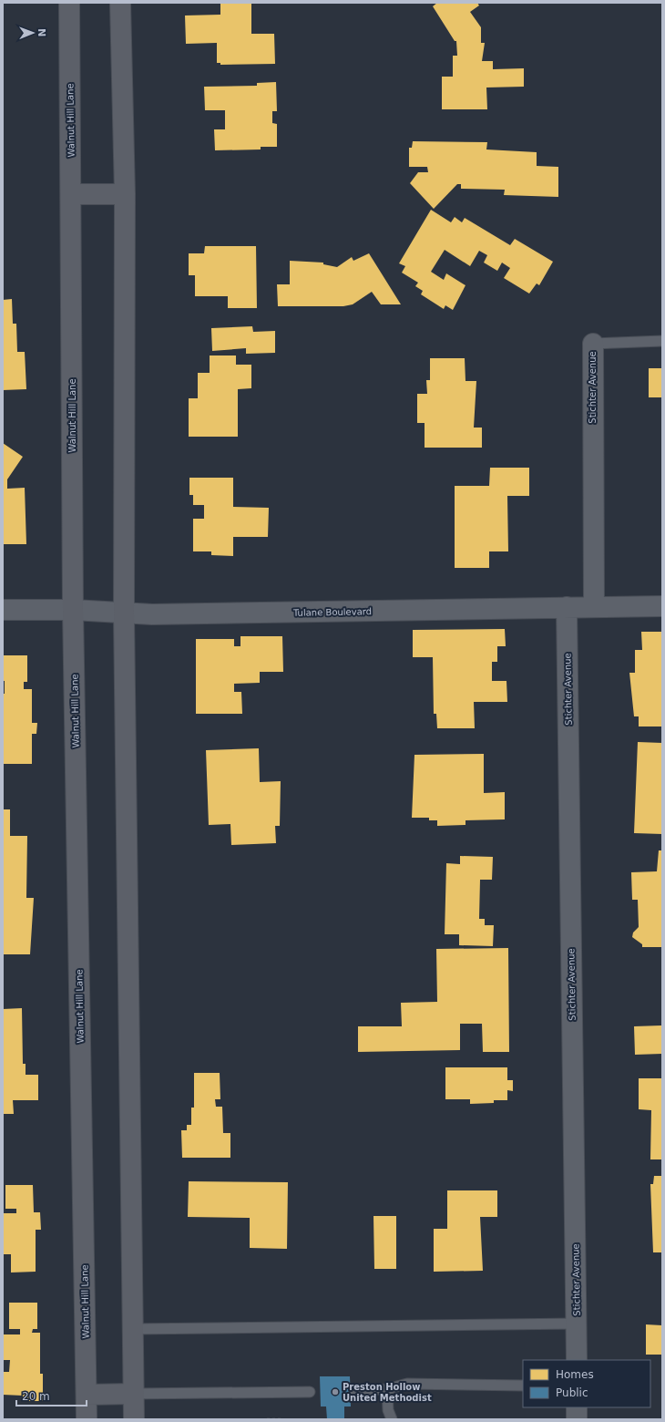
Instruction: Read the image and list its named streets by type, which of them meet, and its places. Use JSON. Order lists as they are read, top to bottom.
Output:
{
  "streets": {
    "main road": ["Walnut Hill Lane"],
    "street": ["Stichter Avenue", "Tulane Boulevard"]
  },
  "crossings": [
    ["Walnut Hill Lane", "Tulane Boulevard"],
    ["Stichter Avenue", "Tulane Boulevard"]
  ],
  "places": ["Preston Hollow United Methodist"],
  "legend": ["Homes", "Public"],
  "scale_bar": "20 m",
  "north": "right"
}
